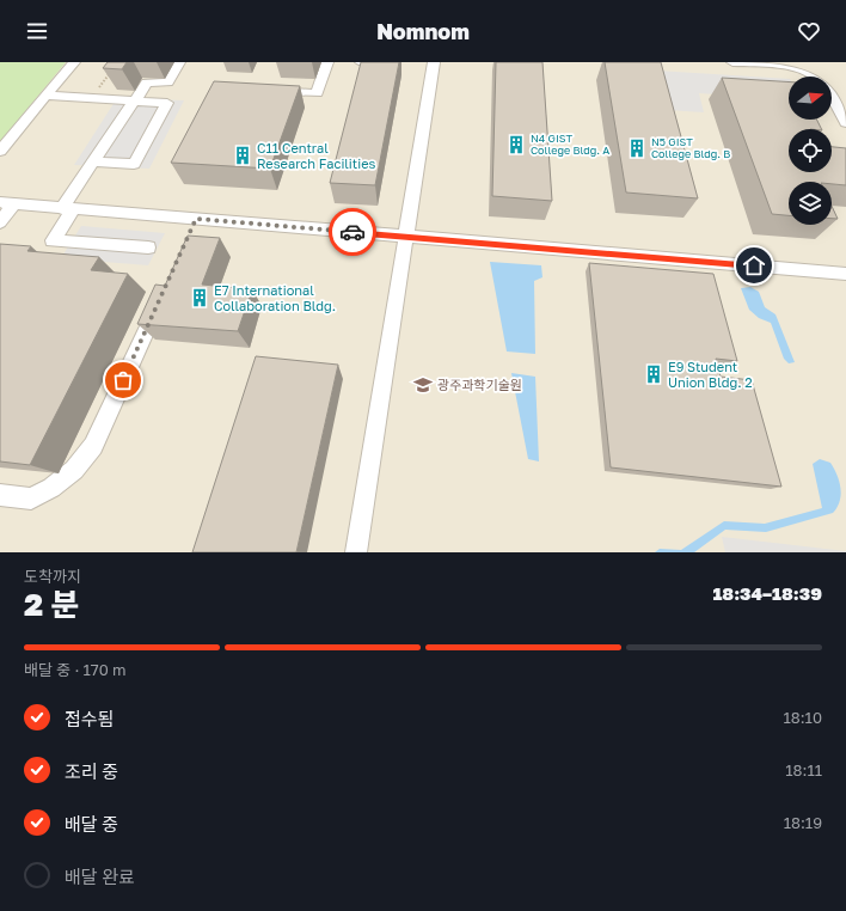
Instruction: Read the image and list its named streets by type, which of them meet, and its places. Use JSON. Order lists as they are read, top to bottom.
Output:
{
  "places": {
    "building": [
      "N4 GIST College Bldg. A",
      "N5 GIST College Bldg. B",
      "C11 Central Research Facilities",
      "E7 International Collaboration Bldg.",
      "E9 Student Union Bldg. 2"
    ],
    "school or university": ["광주과학기술원"]
  },
  "north": "right",
  "page": {
    "header": "Nomnom",
    "heading": ["2 분", "도착까지", "18:34–18:39"],
    "bar": "배달 중 · 170 m",
    "list": [
      ["접수됨", "18:10"],
      ["조리 중", "18:11"],
      ["배달 중", "18:19"],
      "배달 완료"
    ]
  }
}
